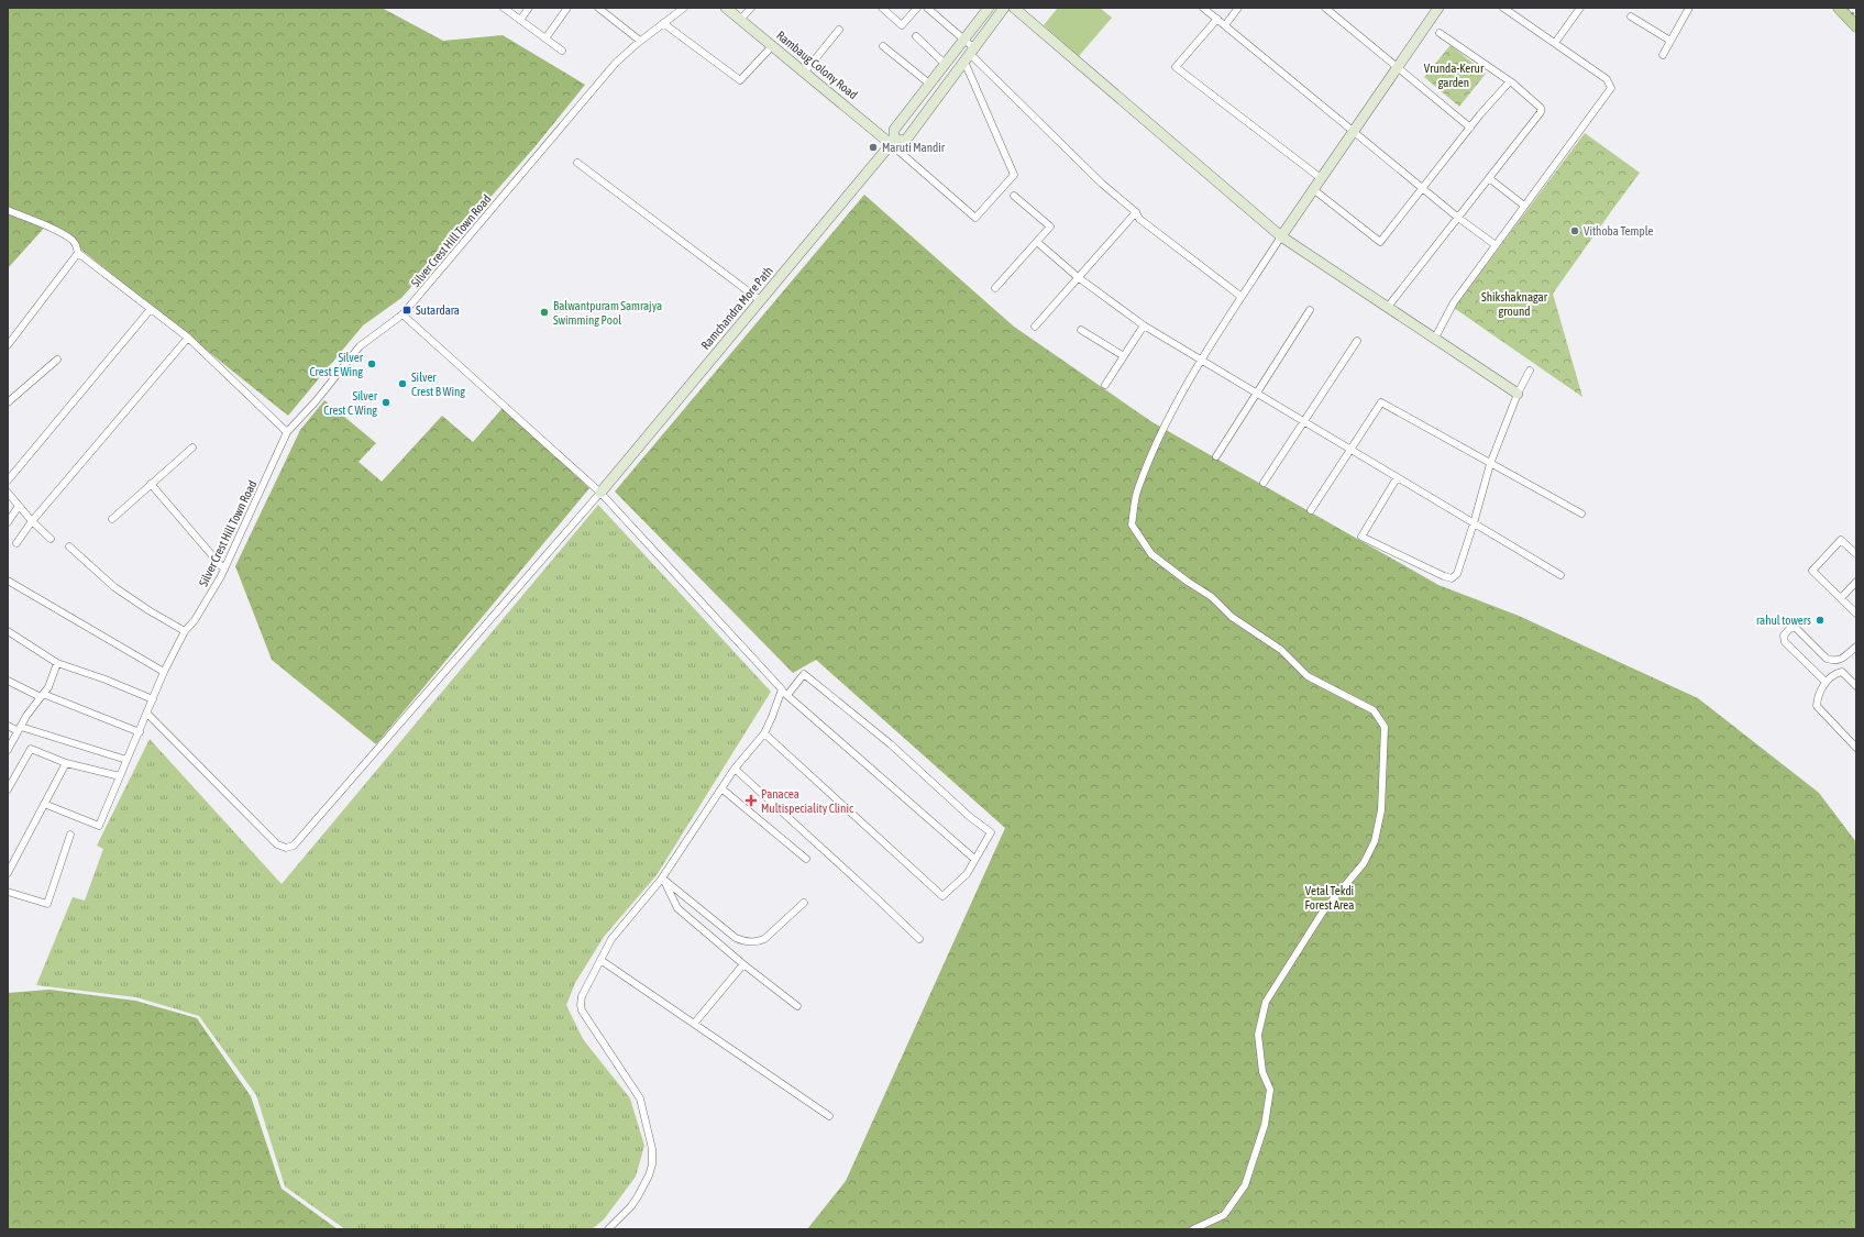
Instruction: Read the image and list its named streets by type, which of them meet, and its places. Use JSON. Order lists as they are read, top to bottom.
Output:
{
  "streets": {
    "street": ["Rambaug Colony Road", "Silver Crest Hill Town Road", "Ramchandra More Path"]
  },
  "crossings": [
    ["Rambaug Colony Road", "Ramchandra More Path"]
  ],
  "parks": ["Vrunda-Kerur garden", "Shikshaknagar ground", "Vetal Tekdi Forest Area"],
  "places": {
    "other": [
      "Maruti Mandir",
      "Vithoba Temple",
      "Balwantpuram Samrajya Swimming Pool",
      "Silver Crest E Wing",
      "Silver Crest B Wing",
      "Silver Crest C Wing",
      "rahul towers"
    ],
    "transit": ["Sutardara"],
    "health": ["Panacea Multispeciality Clinic"]
  }
}
